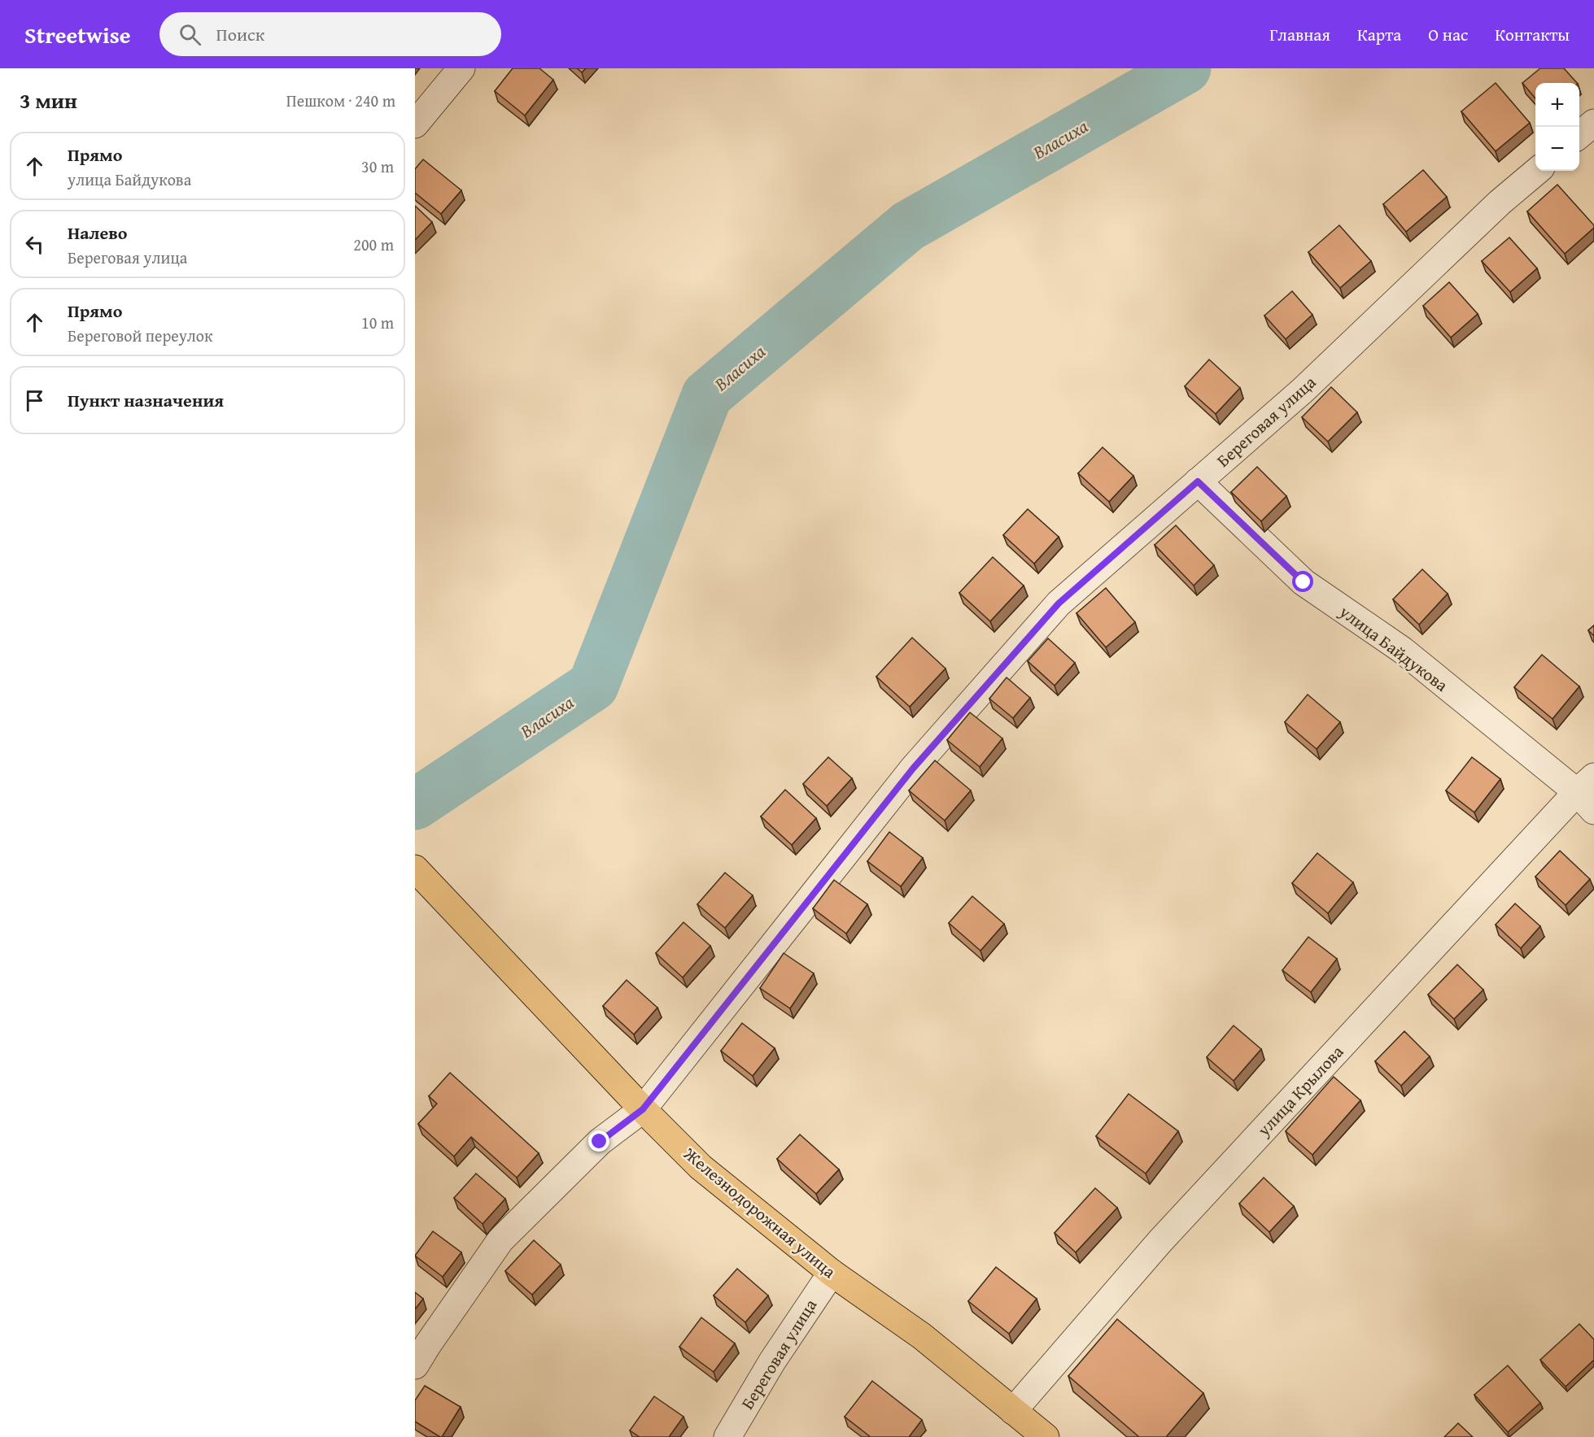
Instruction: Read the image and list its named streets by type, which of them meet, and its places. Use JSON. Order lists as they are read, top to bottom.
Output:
{
  "streets": {
    "main road": ["Железнодорожная улица"],
    "street": ["Береговая улица", "улица Байдукова", "улица Крылова"]
  },
  "crossings": [
    ["Береговая улица", "улица Байдукова"],
    ["Береговая улица", "Железнодорожная улица"],
    ["улица Байдукова", "улица Крылова"],
    ["улица Крылова", "Железнодорожная улица"]
  ],
  "water": ["Власиха"],
  "page": {
    "header": "Streetwise",
    "search": "Поиск",
    "nav": [
      "Главная",
      "Карта",
      "О нас",
      "Контакты"
    ],
    "heading": ["3 мин", "Пешком · 240 m"],
    "map_buttons": ["+", "−"],
    "list": [
      ["Прямо", "улица Байдукова", "30 m"],
      ["Налево", "Береговая улица", "200 m"],
      ["Прямо", "Береговой переулок", "10 m"],
      "Пункт назначения"
    ]
  }
}
